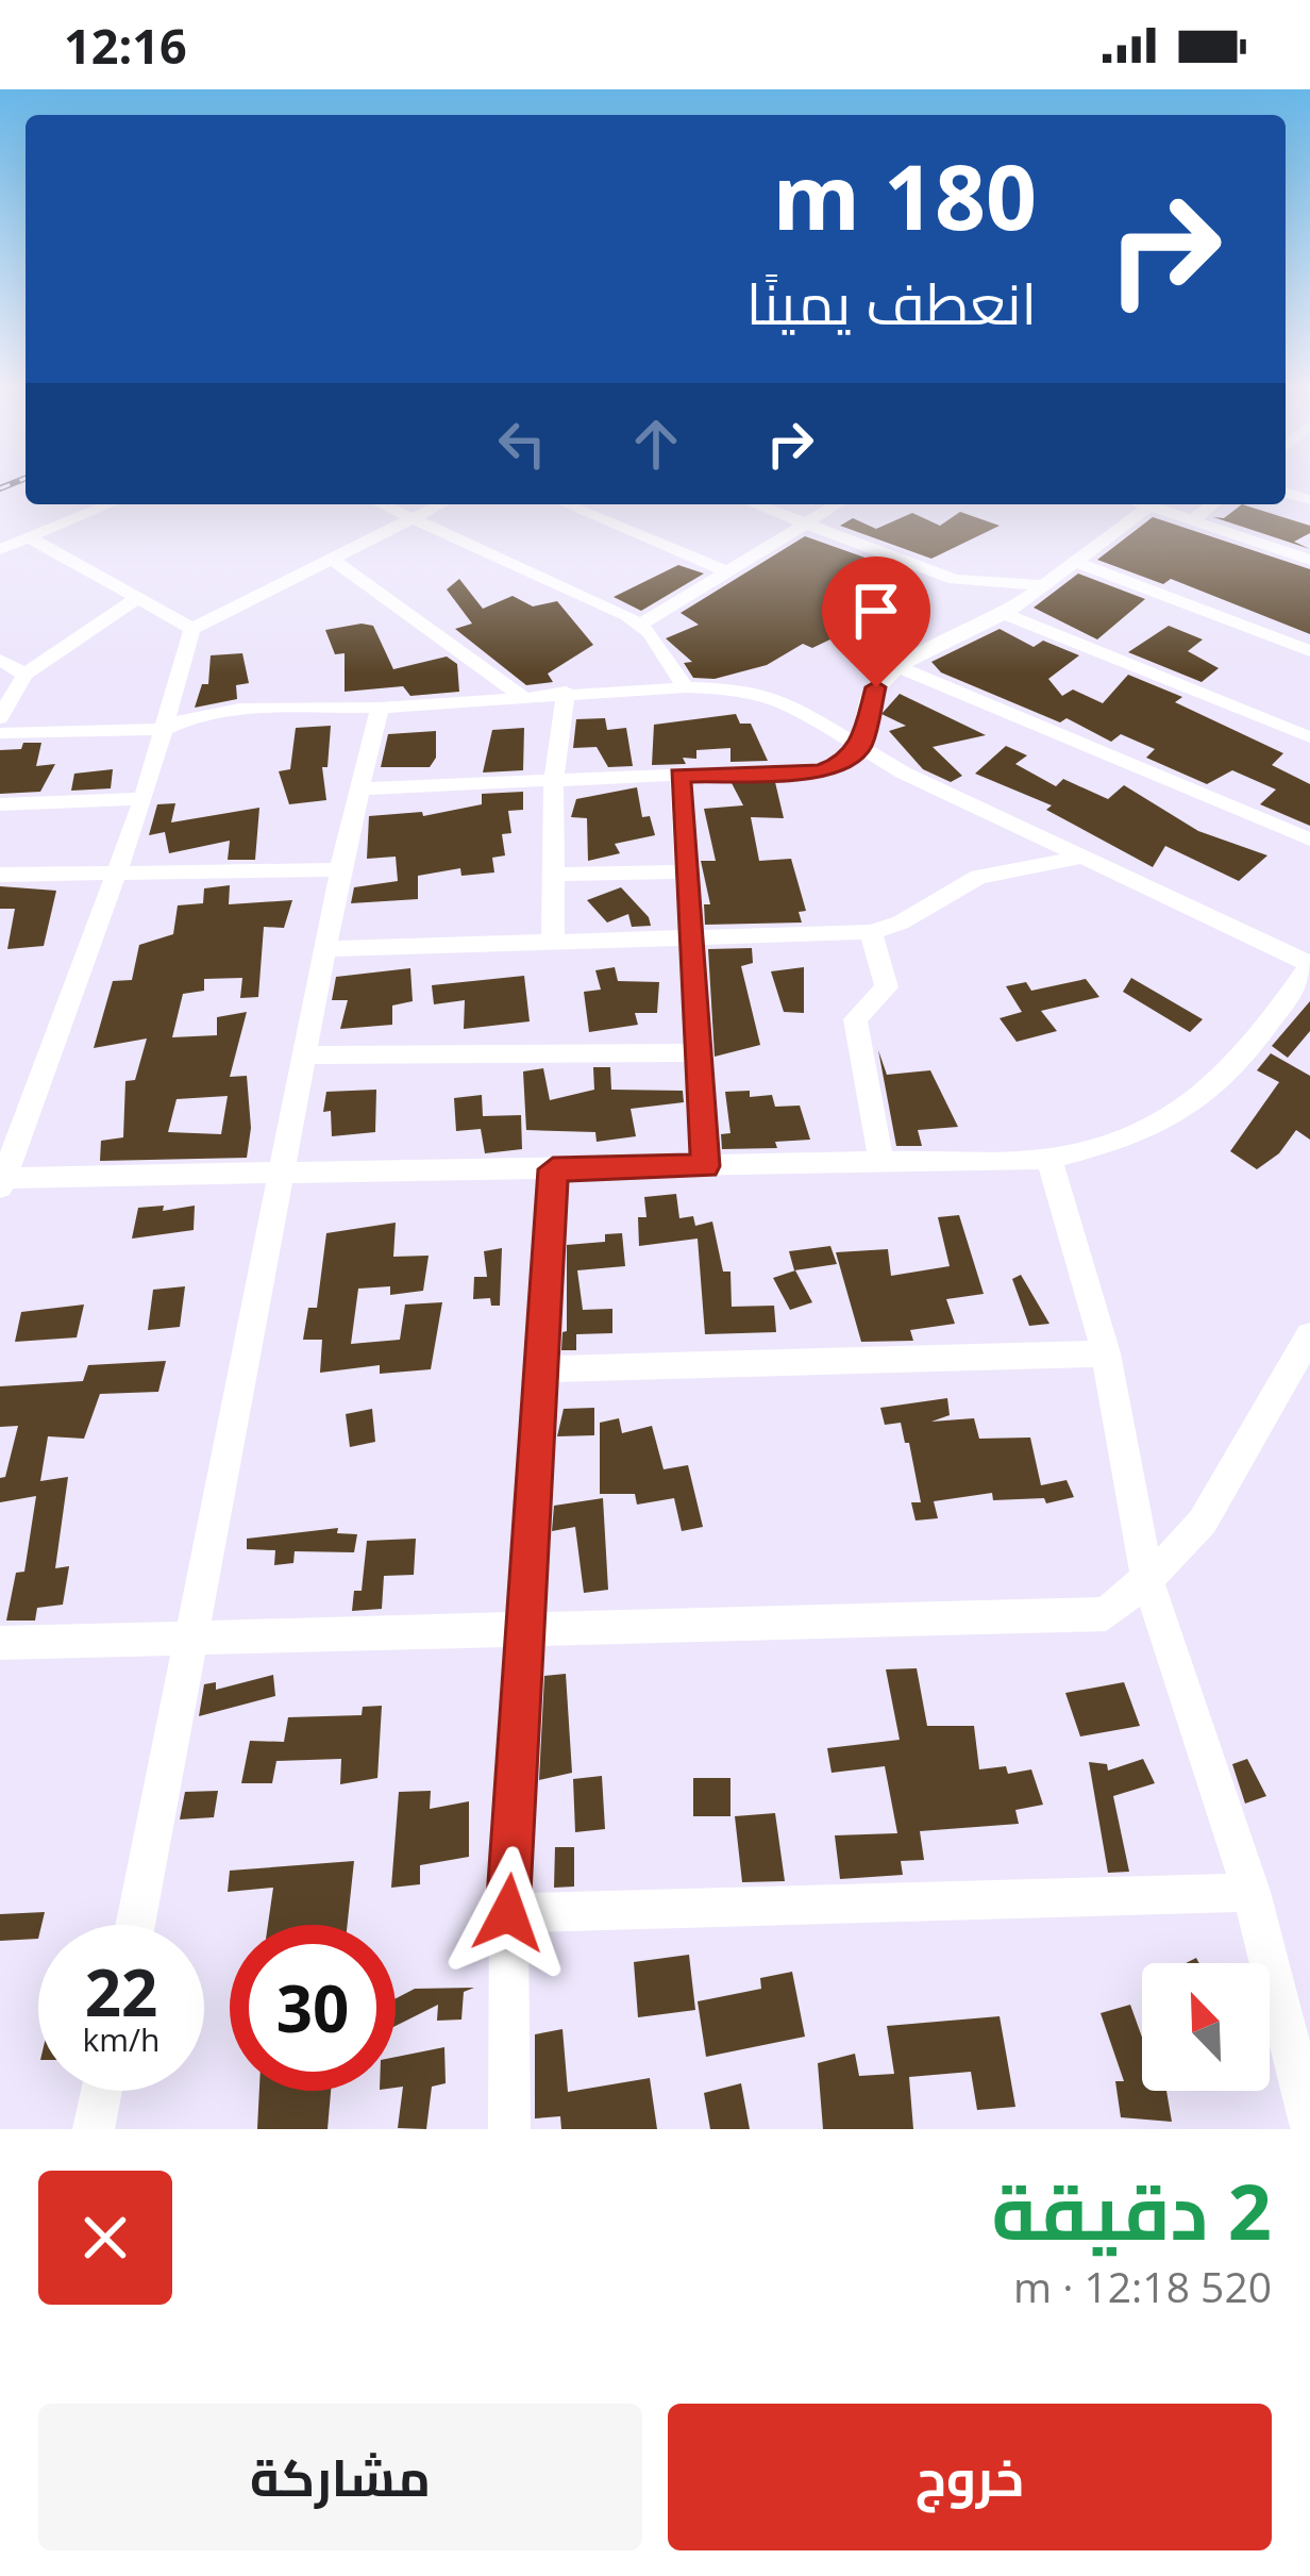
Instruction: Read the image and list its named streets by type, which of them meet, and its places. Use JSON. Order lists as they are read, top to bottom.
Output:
{
  "north": "top left",
  "page": {
    "status": "12:16",
    "turn": ["180 m", "انعطف يمينًا"],
    "speed": "22 km/h",
    "limit": "30",
    "heading": ["2 دقيقة", "520 m · 12:18"],
    "buttons": ["خروج", "مشاركة"]
  }
}
